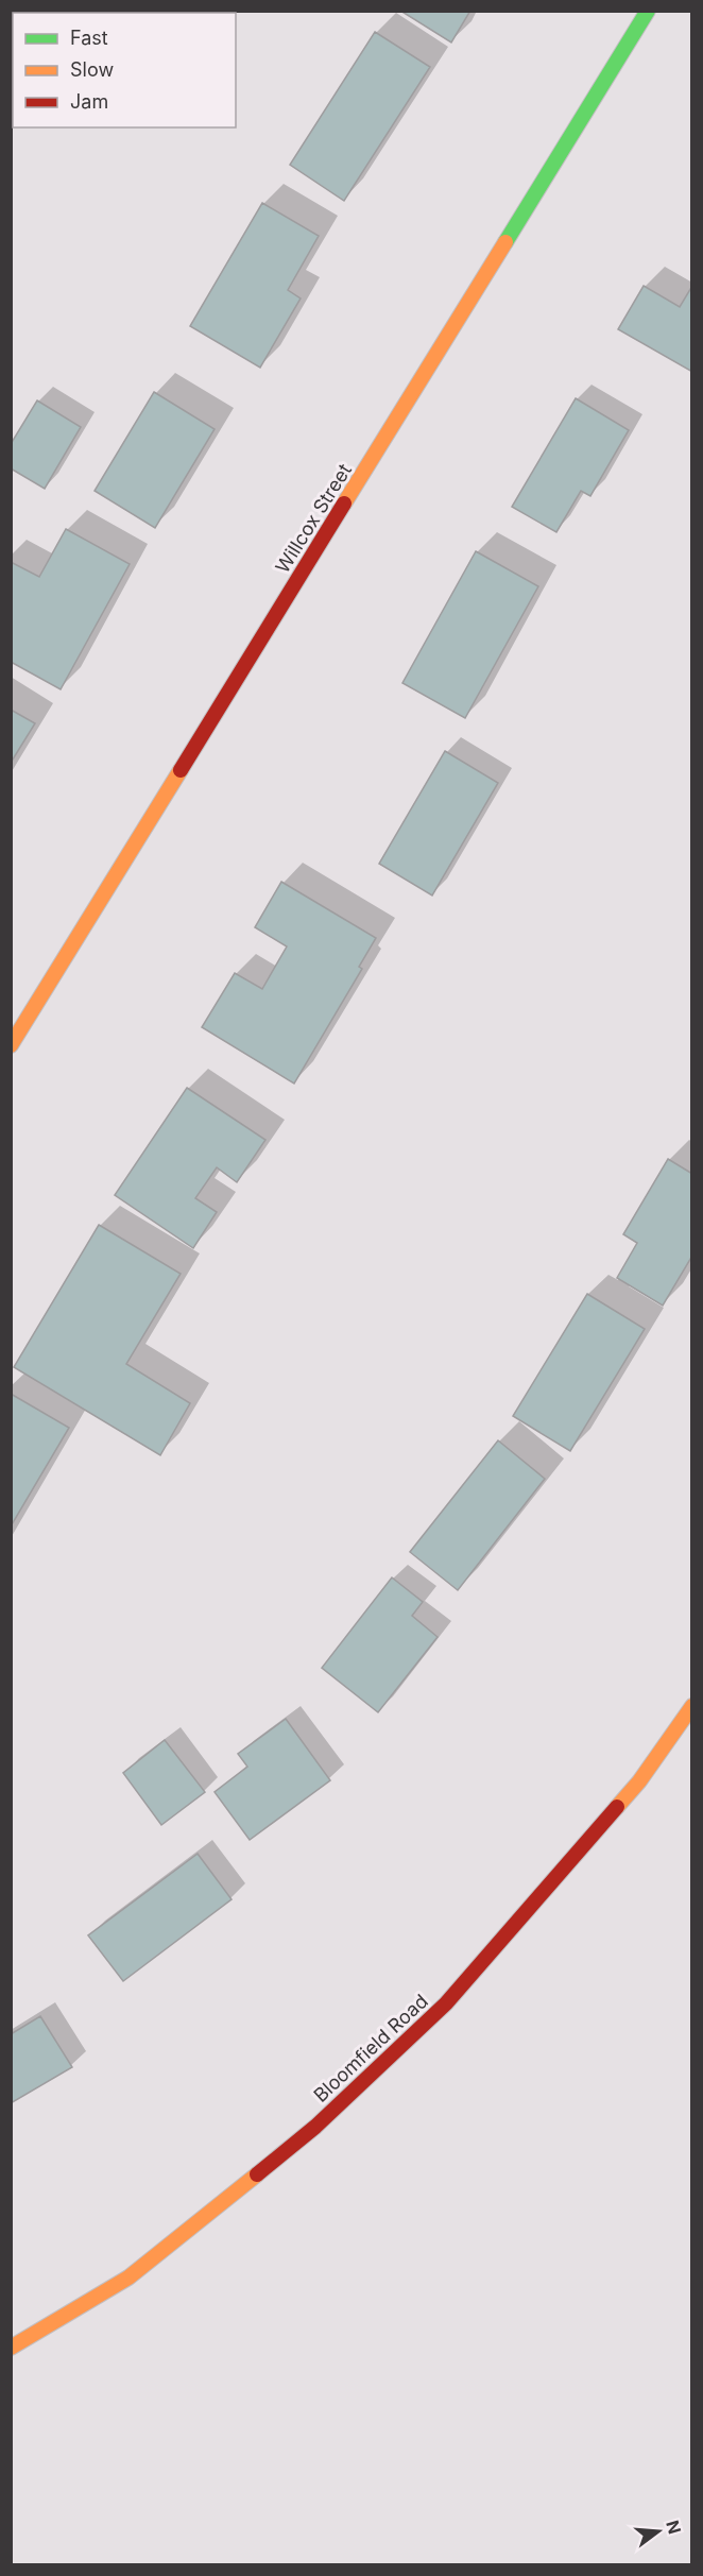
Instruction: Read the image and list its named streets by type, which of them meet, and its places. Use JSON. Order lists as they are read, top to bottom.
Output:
{
  "streets": {
    "street": ["Willcox Street", "Bloomfield Road"]
  },
  "legend": ["Fast", "Slow", "Jam"],
  "north": "right"
}
